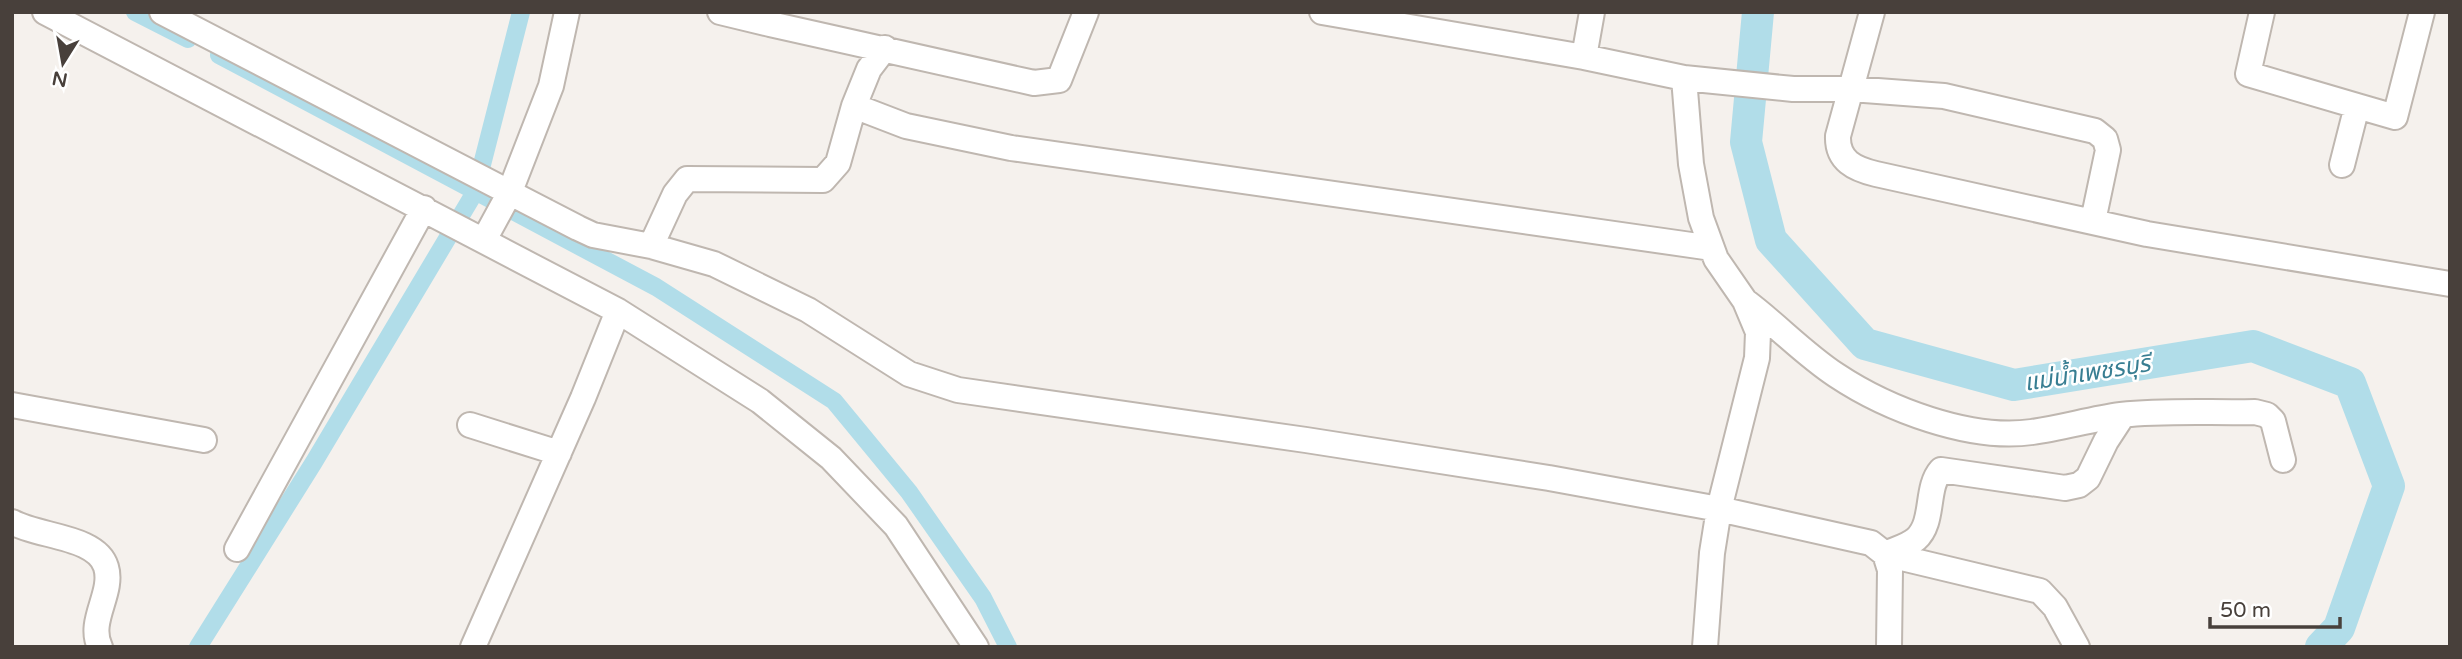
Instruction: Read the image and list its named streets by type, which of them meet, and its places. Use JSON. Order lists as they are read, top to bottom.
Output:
{
  "water": ["แม่น้ำเพชรบุรี"],
  "scale_bar": "50 m",
  "north": "bottom"
}
